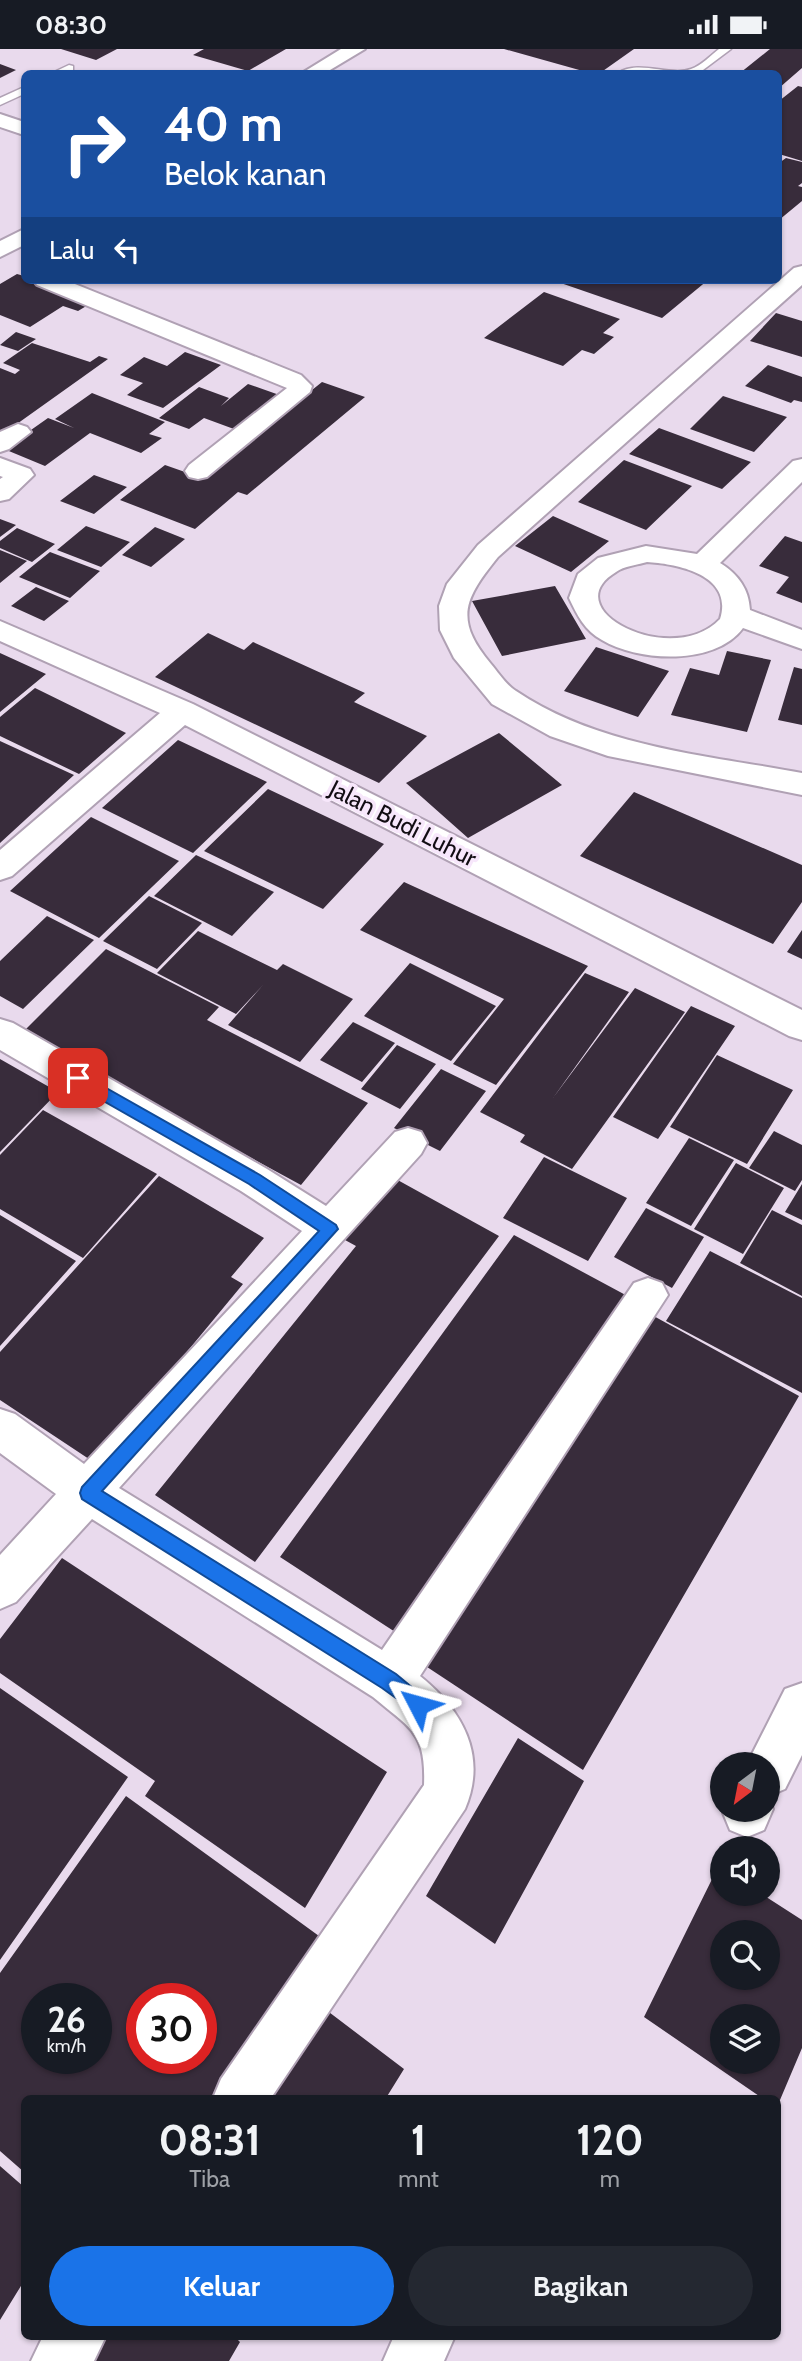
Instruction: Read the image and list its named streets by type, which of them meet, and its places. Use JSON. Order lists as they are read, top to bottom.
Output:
{
  "streets": {
    "street": ["Jalan Budi Luhur"]
  },
  "north": "bottom left",
  "page": {
    "status": "08:30",
    "turn": ["40 m", "Belok kanan"],
    "then": "Lalu",
    "speed": "26 km/h",
    "limit": "30",
    "eta": [
      "08:31",
      "Tiba",
      "1",
      "mnt",
      "120",
      "m"
    ],
    "buttons": ["Keluar", "Bagikan"]
  }
}
